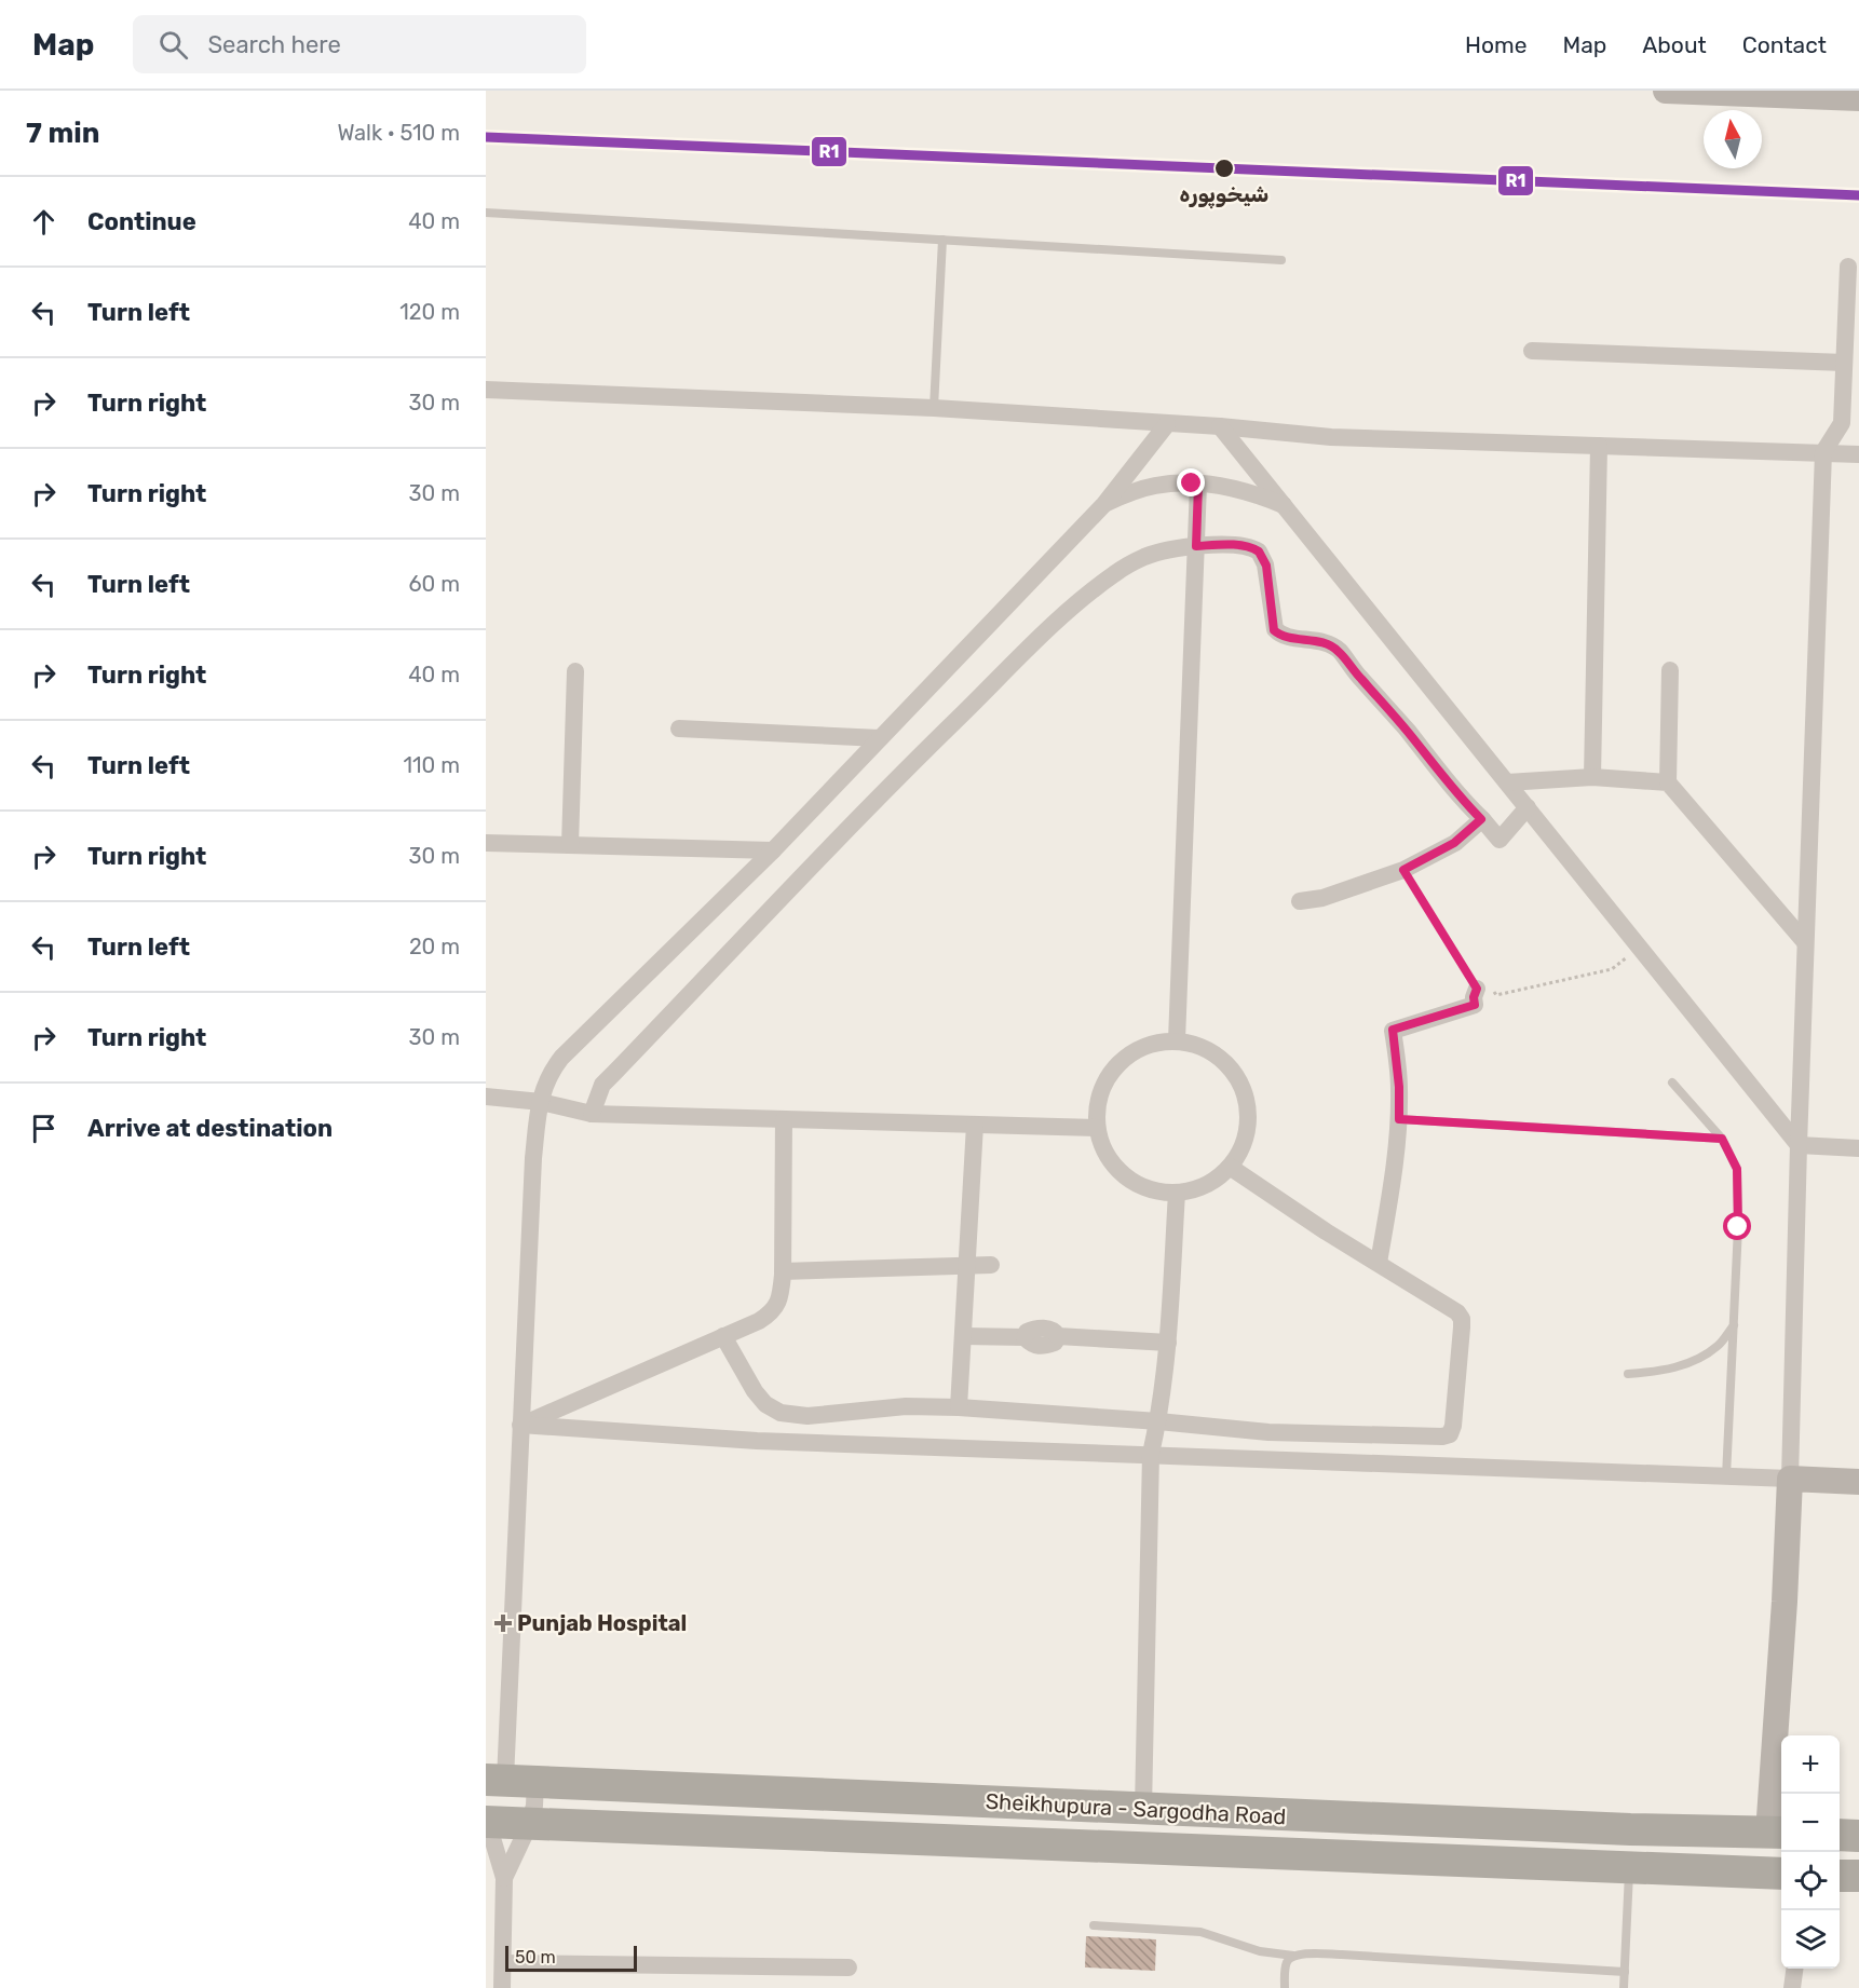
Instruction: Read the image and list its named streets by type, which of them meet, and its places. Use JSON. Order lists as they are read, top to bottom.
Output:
{
  "streets": {
    "highway": ["Sheikhupura - Sargodha Road"]
  },
  "places": {
    "other": ["شیخوپورہ"],
    "health": ["Punjab Hospital"]
  },
  "lines": ["transit line R1"],
  "scale_bar": "50 m",
  "north": "top",
  "page": {
    "header": "Map",
    "search": "Search here",
    "nav": [
      "Home",
      "Map",
      "About",
      "Contact"
    ],
    "heading": ["7 min", "Walk · 510 m"],
    "list": [
      ["Continue", "40 m"],
      ["Turn left", "120 m"],
      ["Turn right", "30 m"],
      ["Turn right", "30 m"],
      ["Turn left", "60 m"],
      ["Turn right", "40 m"],
      ["Turn left", "110 m"],
      ["Turn right", "30 m"],
      ["Turn left", "20 m"],
      ["Turn right", "30 m"],
      "Arrive at destination"
    ],
    "map_buttons": ["+", "−"],
    "scale": "50 m"
  }
}
